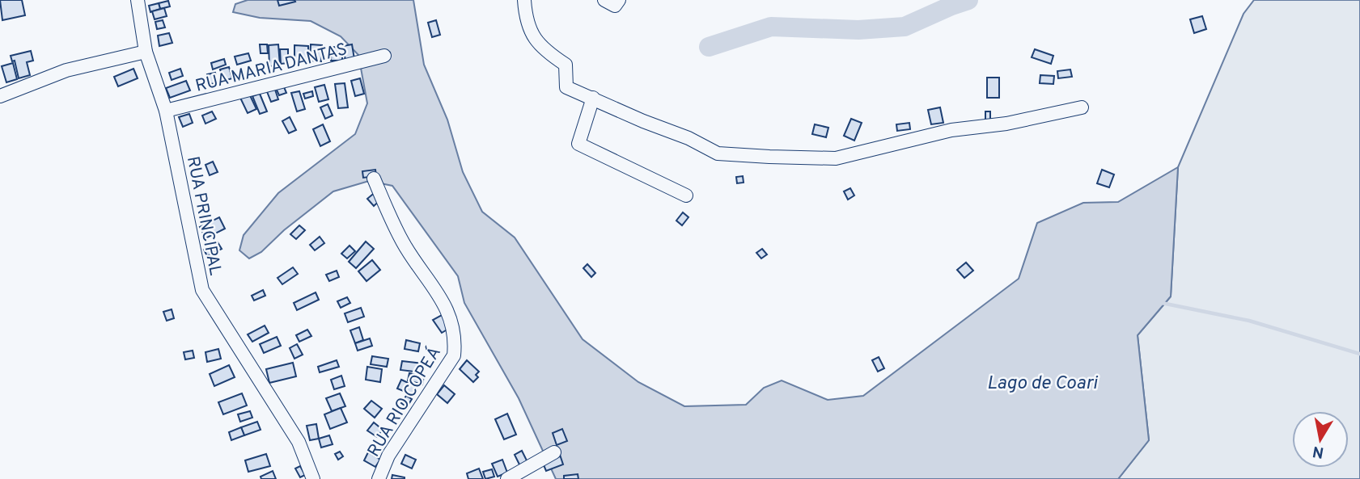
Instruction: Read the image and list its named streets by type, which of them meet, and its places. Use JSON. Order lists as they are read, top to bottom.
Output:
{
  "streets": {
    "street": ["RUA MARIA DANTAS", "RUA PRINCIPAL", "RUA RIO COPEÁ"]
  },
  "crossings": [
    ["RUA MARIA DANTAS", "RUA PRINCIPAL"]
  ],
  "water": ["Lago de Coari"],
  "north": "bottom"
}
